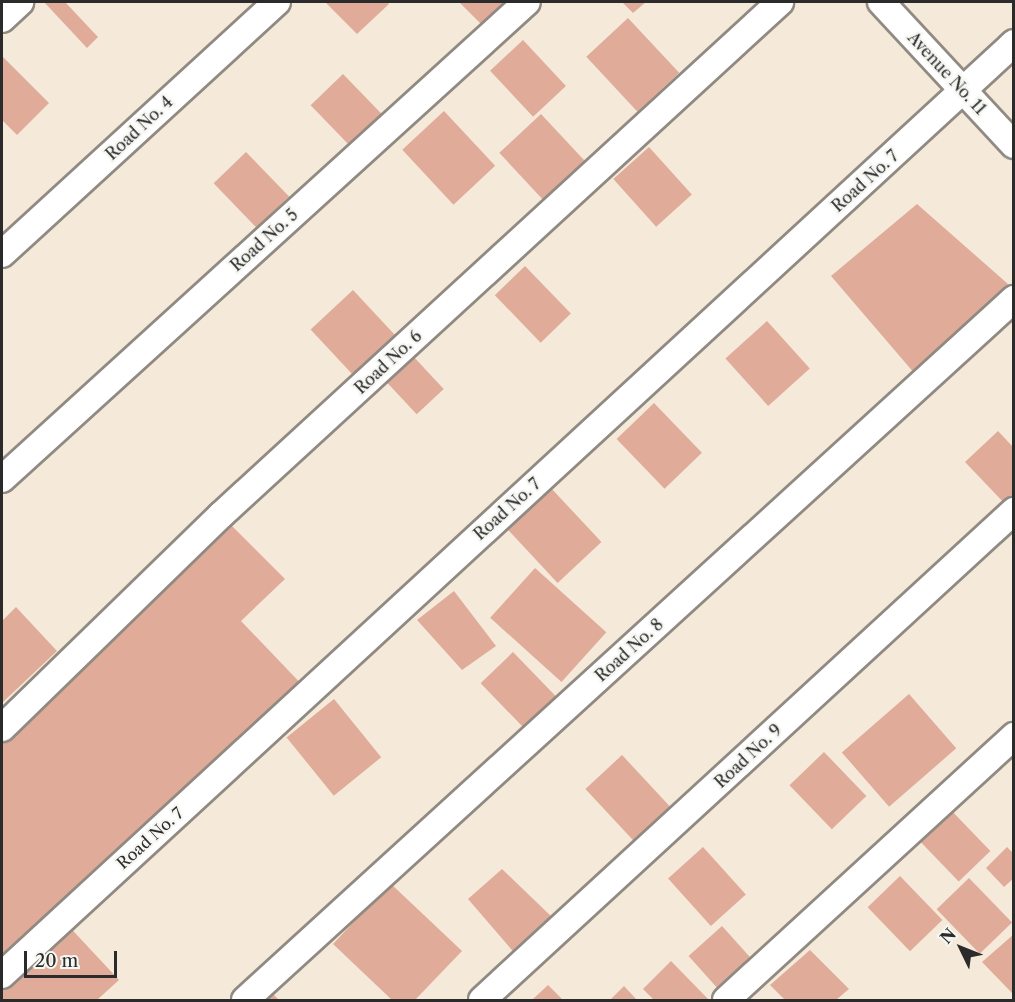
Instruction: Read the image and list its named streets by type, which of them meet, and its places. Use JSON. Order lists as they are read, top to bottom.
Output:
{
  "streets": {
    "street": [
      "Avenue No. 11",
      "Road No. 4",
      "Road No. 7",
      "Road No. 5",
      "Road No. 6",
      "Road No. 8",
      "Road No. 9"
    ]
  },
  "crossings": [
    ["Avenue No. 11", "Road No. 7"]
  ],
  "scale_bar": "20 m",
  "north": "top left"
}
